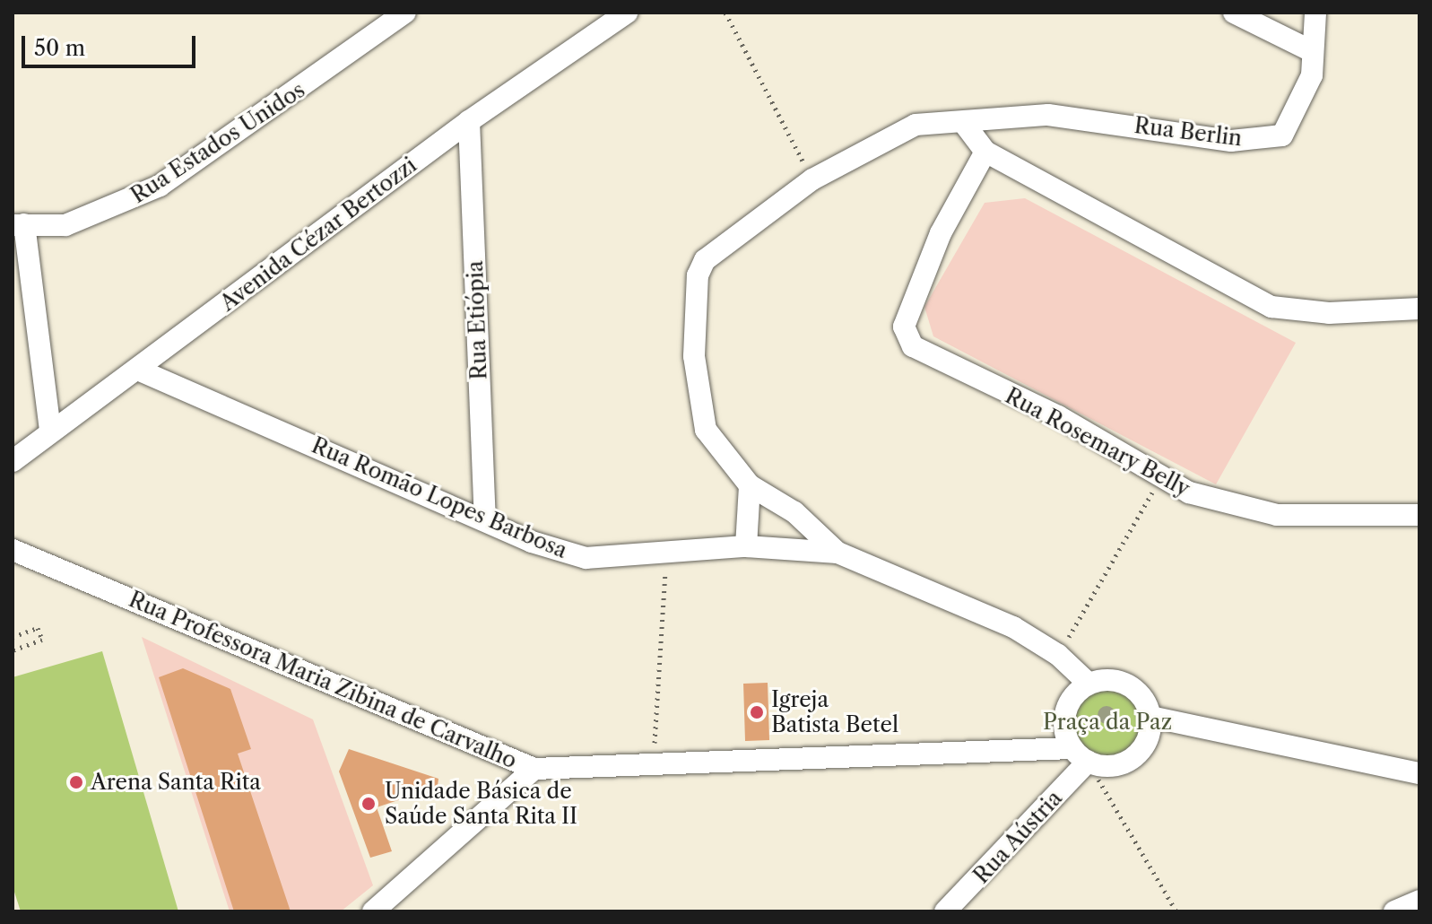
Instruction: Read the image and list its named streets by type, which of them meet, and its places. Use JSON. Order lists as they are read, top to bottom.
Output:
{
  "streets": {
    "street": [
      "Rua Berlin",
      "Rua Estados Unidos",
      "Avenida Cézar Bertozzi",
      "Rua Etiópia",
      "Rua Rosemary Belly",
      "Rua Romão Lopes Barbosa",
      "Rua Professora Maria Zibina de Carvalho",
      "Rua Aústria"
    ]
  },
  "crossings": [
    ["Avenida Cézar Bertozzi", "Rua Etiópia"],
    ["Avenida Cézar Bertozzi", "Rua Romão Lopes Barbosa"],
    ["Rua Etiópia", "Rua Romão Lopes Barbosa"],
    ["Rua Professora Maria Zibina de Carvalho", "Rua Aústria"]
  ],
  "parks": ["Praça da Paz"],
  "places": ["Igreja Batista Betel", "Arena Santa Rita", "Unidade Básica de Saúde Santa Rita II"],
  "scale_bar": "50 m"
}
